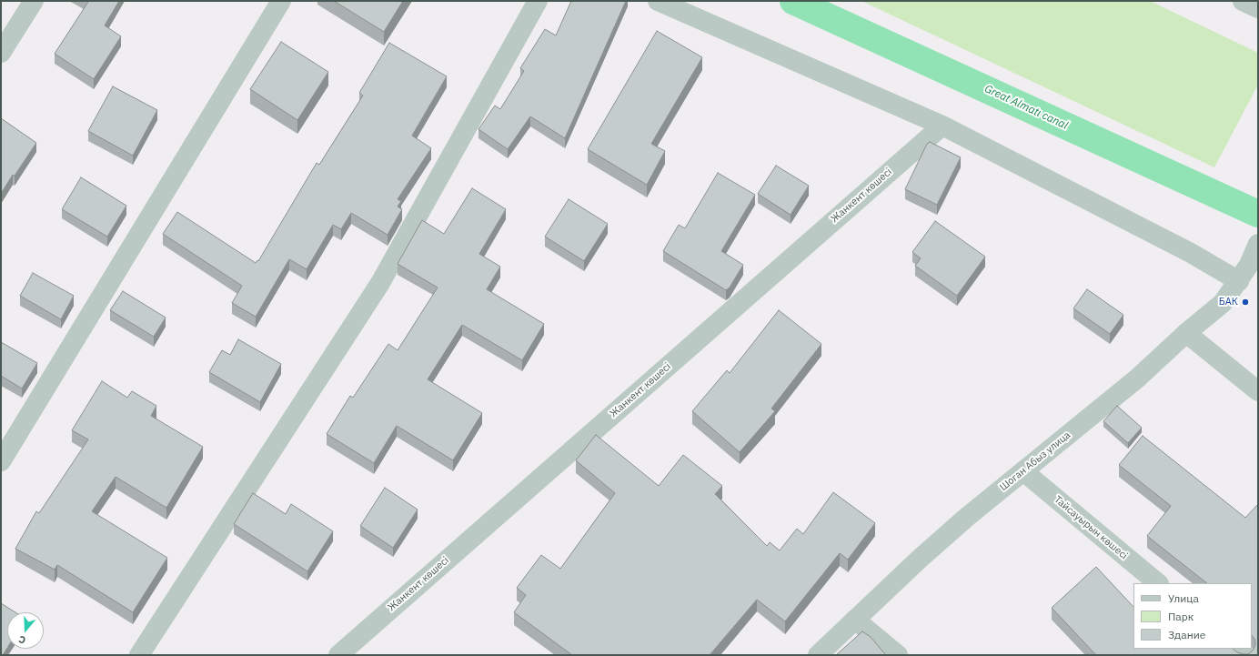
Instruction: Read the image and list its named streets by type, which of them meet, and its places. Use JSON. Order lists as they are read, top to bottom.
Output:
{
  "streets": {
    "street": ["Жанкент көшесі", "Шоган Абыз улица", "Тайсауырын көшесі"]
  },
  "crossings": [
    ["Шоган Абыз улица", "Тайсауырын көшесі"]
  ],
  "water": ["Great Almatı canal"],
  "places": ["БАК"],
  "legend": ["Улица", "Парк", "Здание"],
  "north": "bottom"
}
